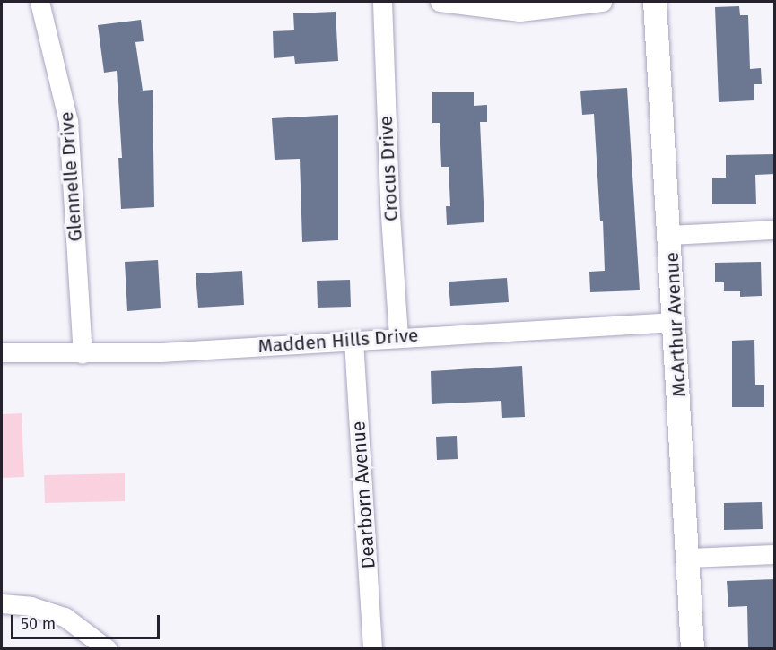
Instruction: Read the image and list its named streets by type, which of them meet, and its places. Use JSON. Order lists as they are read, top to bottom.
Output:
{
  "streets": {
    "street": [
      "Crocus Drive",
      "Glennelle Drive",
      "McArthur Avenue",
      "Madden Hills Drive",
      "Dearborn Avenue"
    ]
  },
  "crossings": [
    ["Crocus Drive", "Madden Hills Drive"],
    ["Glennelle Drive", "Madden Hills Drive"],
    ["McArthur Avenue", "Madden Hills Drive"],
    ["Madden Hills Drive", "Dearborn Avenue"]
  ],
  "scale_bar": "50 m"
}
